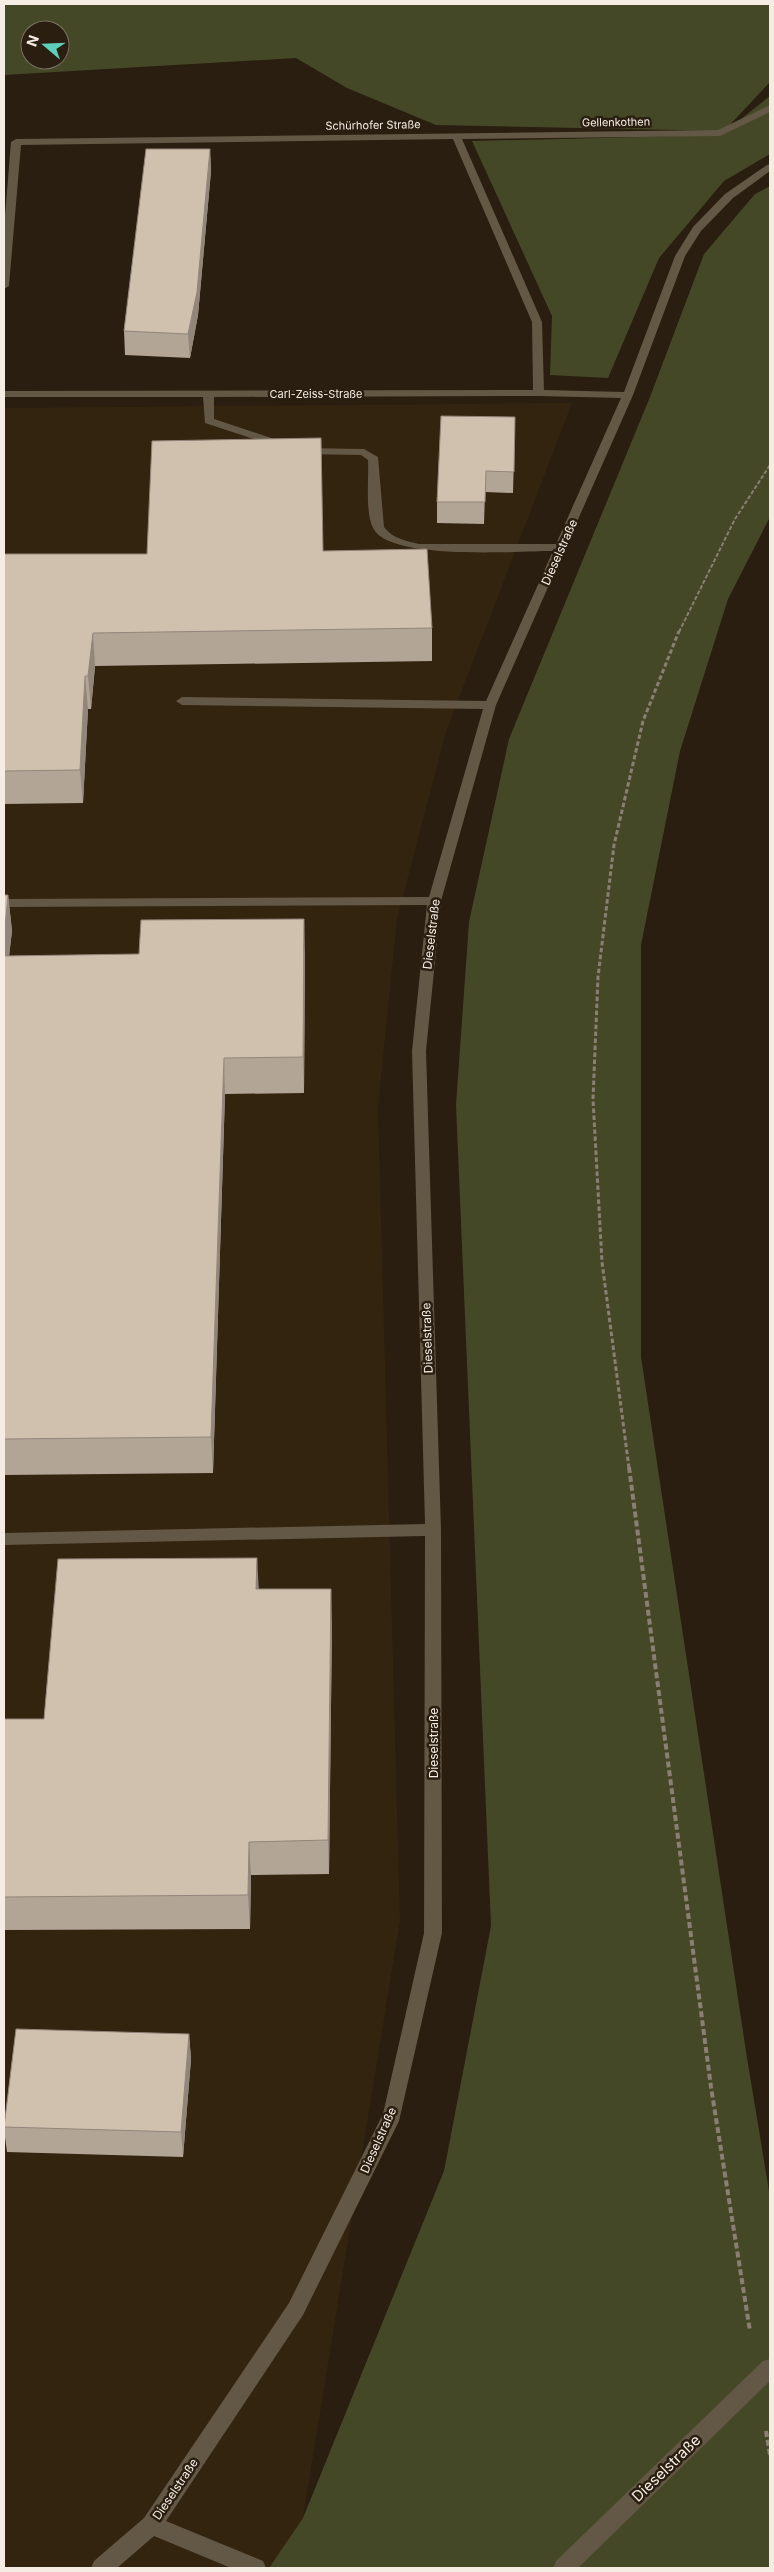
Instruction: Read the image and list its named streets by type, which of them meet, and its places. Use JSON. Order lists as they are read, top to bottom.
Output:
{
  "streets": {
    "street": [
      "Gellenkothen",
      "Schürhofer Straße",
      "Carl-Zeiss-Straße",
      "Dieselstraße"
    ]
  },
  "crossings": [
    ["Gellenkothen", "Schürhofer Straße"],
    ["Carl-Zeiss-Straße", "Dieselstraße"]
  ],
  "north": "left"
}
